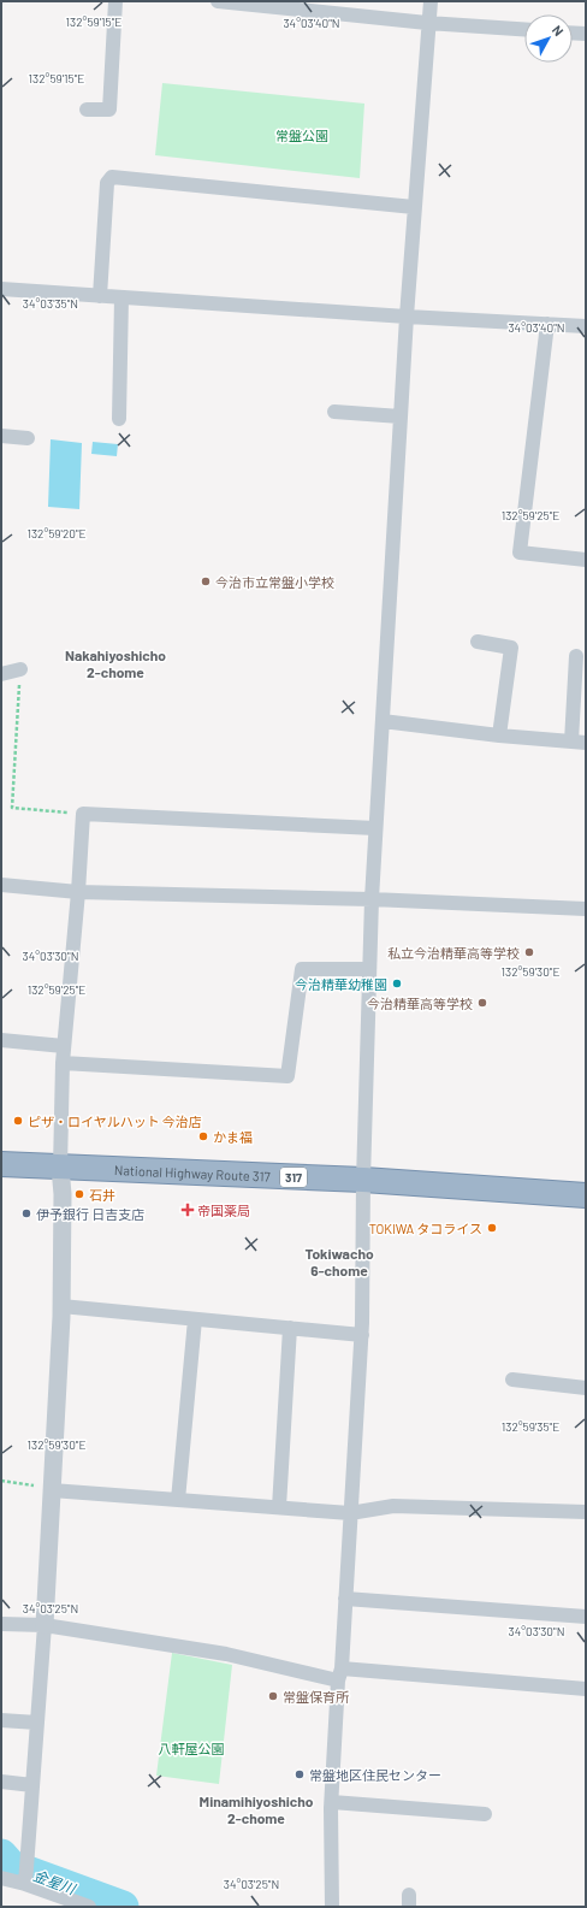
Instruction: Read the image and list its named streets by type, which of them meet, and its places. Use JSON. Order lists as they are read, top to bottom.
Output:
{
  "streets": {
    "highway": ["National Highway Route 317", "317"]
  },
  "districts": ["Nakahiyoshicho 2-chome", "Tokiwacho 6-chome", "Minamihiyoshicho 2-chome"],
  "water": ["金星川"],
  "parks": ["常盤公園", "八軒屋公園"],
  "places": {
    "other": [
      "今治市立常盤小学校",
      "私立今治精華高等学校",
      "今治精華幼稚園",
      "今治精華高等学校",
      "ピザ・ロイヤルハット 今治店",
      "かま福",
      "石井",
      "伊予銀行 日吉支店",
      "TOKIWA タコライス",
      "常盤保育所",
      "常盤地区住民センター"
    ],
    "health": ["帝国薬局"]
  },
  "north": "top right",
  "coordinates": [
    "132°59'15\"E",
    "34°03'40\"N",
    "34°03'35\"N",
    "132°59'25\"E",
    "132°59'20\"E",
    "34°03'30\"N",
    "132°59'30\"E",
    "132°59'35\"E",
    "34°03'25\"N"
  ]
}
